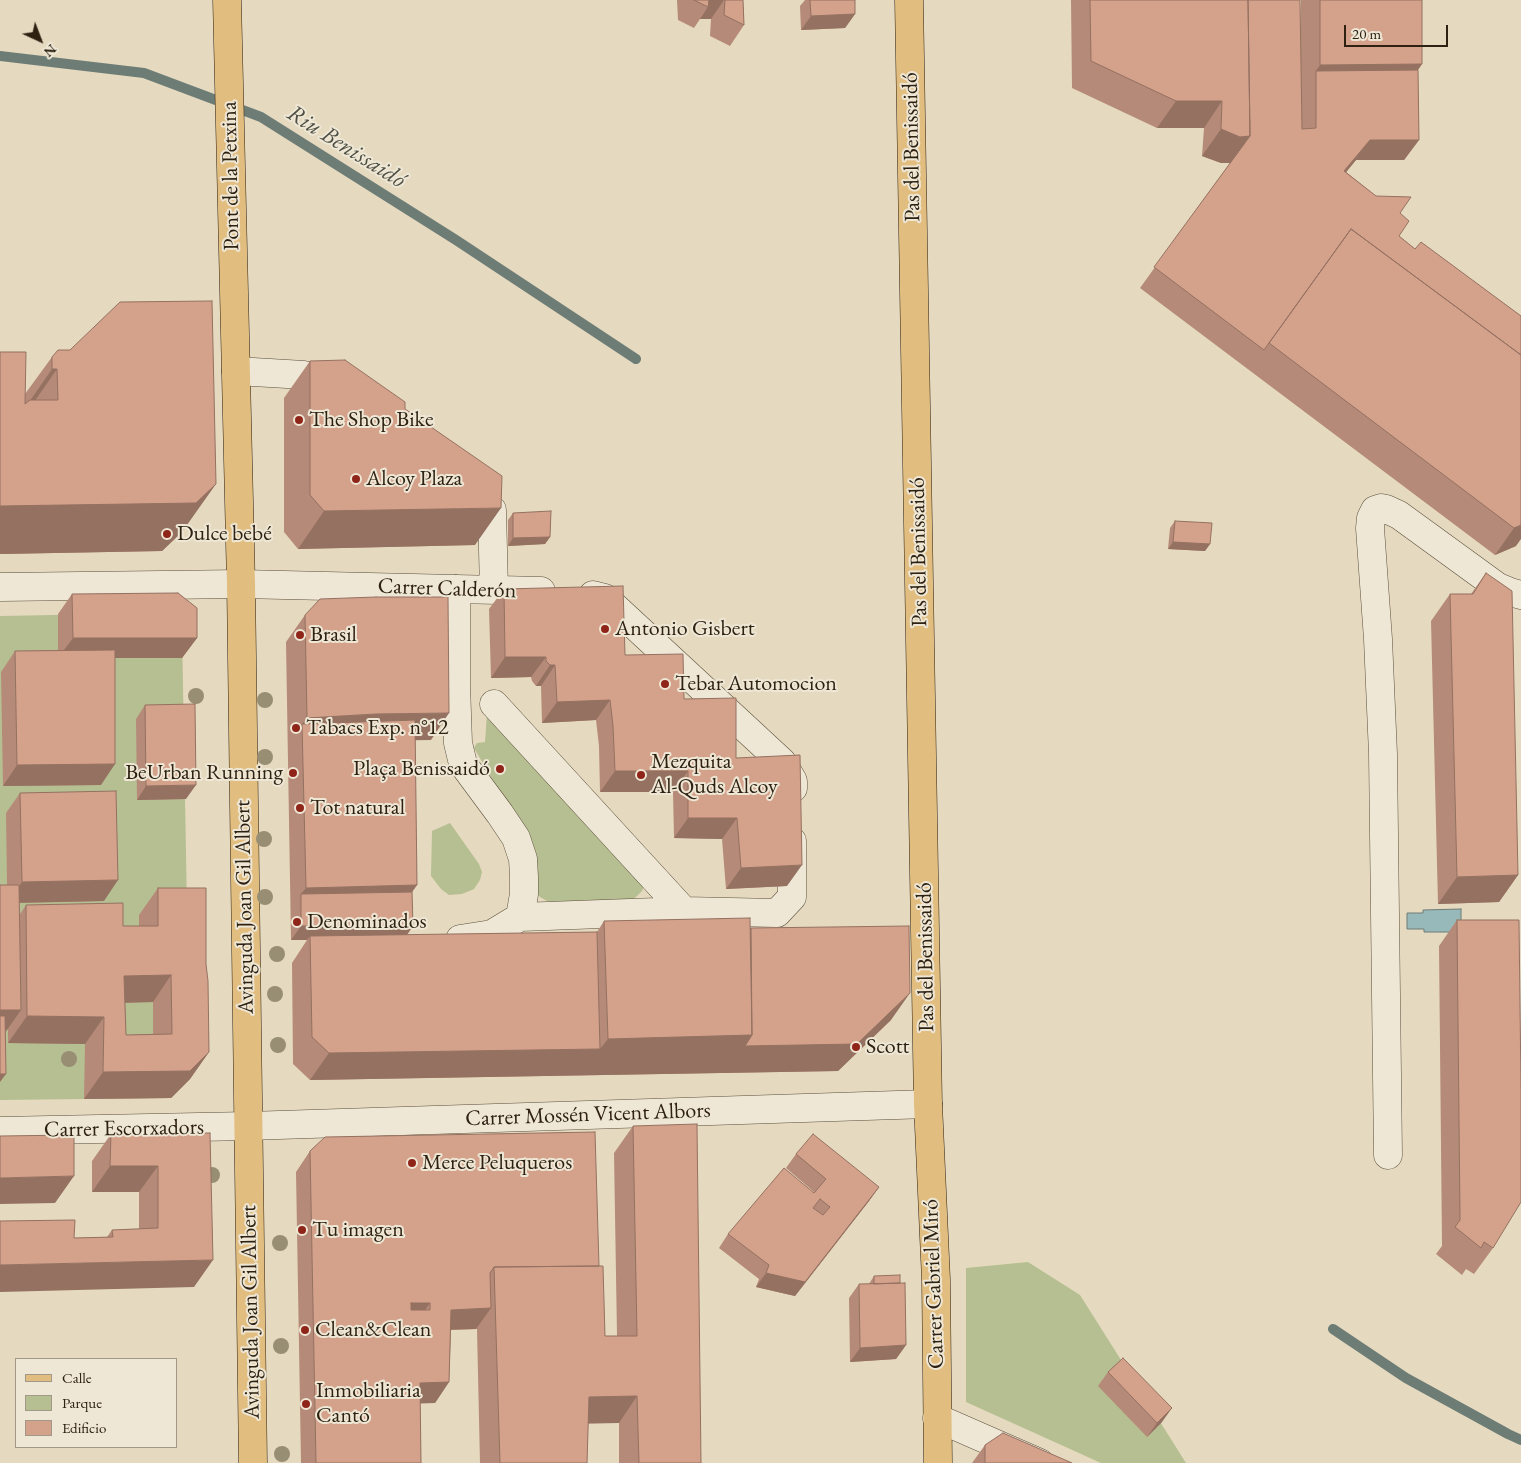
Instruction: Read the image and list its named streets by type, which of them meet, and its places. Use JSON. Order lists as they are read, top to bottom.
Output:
{
  "streets": {
    "main road": [
      "Pas del Benissaidó",
      "Pont de la Petxina",
      "Avinguda Joan Gil Albert",
      "Carrer Gabriel Miró"
    ],
    "street": ["Carrer Calderón", "Carrer Mossén Vicent Albors", "Carrer Escorxadors"]
  },
  "crossings": [
    ["Pas del Benissaidó", "Carrer Mossén Vicent Albors"],
    ["Pas del Benissaidó", "Carrer Gabriel Miró"],
    ["Pont de la Petxina", "Avinguda Joan Gil Albert"],
    ["Carrer Calderón", "Avinguda Joan Gil Albert"],
    ["Avinguda Joan Gil Albert", "Carrer Mossén Vicent Albors"],
    ["Avinguda Joan Gil Albert", "Carrer Escorxadors"],
    ["Carrer Mossén Vicent Albors", "Carrer Escorxadors"],
    ["Carrer Mossén Vicent Albors", "Carrer Gabriel Miró"]
  ],
  "water": ["Riu Benissaidó"],
  "places": [
    "The Shop Bike",
    "Alcoy Plaza",
    "Dulce bebé",
    "Antonio Gisbert",
    "Brasil",
    "Tebar Automocion",
    "Tabacs Exp. n°12",
    "Plaça Benissaidó",
    "BeUrban Running",
    "Mezquita Al-Quds Alcoy",
    "Tot natural",
    "Denominados",
    "Scott",
    "Merce Peluqueros",
    "Tu imagen",
    "Clean&Clean",
    "Inmobiliaria Cantó"
  ],
  "legend": ["Calle", "Parque", "Edificio"],
  "scale_bar": "20 m",
  "north": "bottom right"
}
